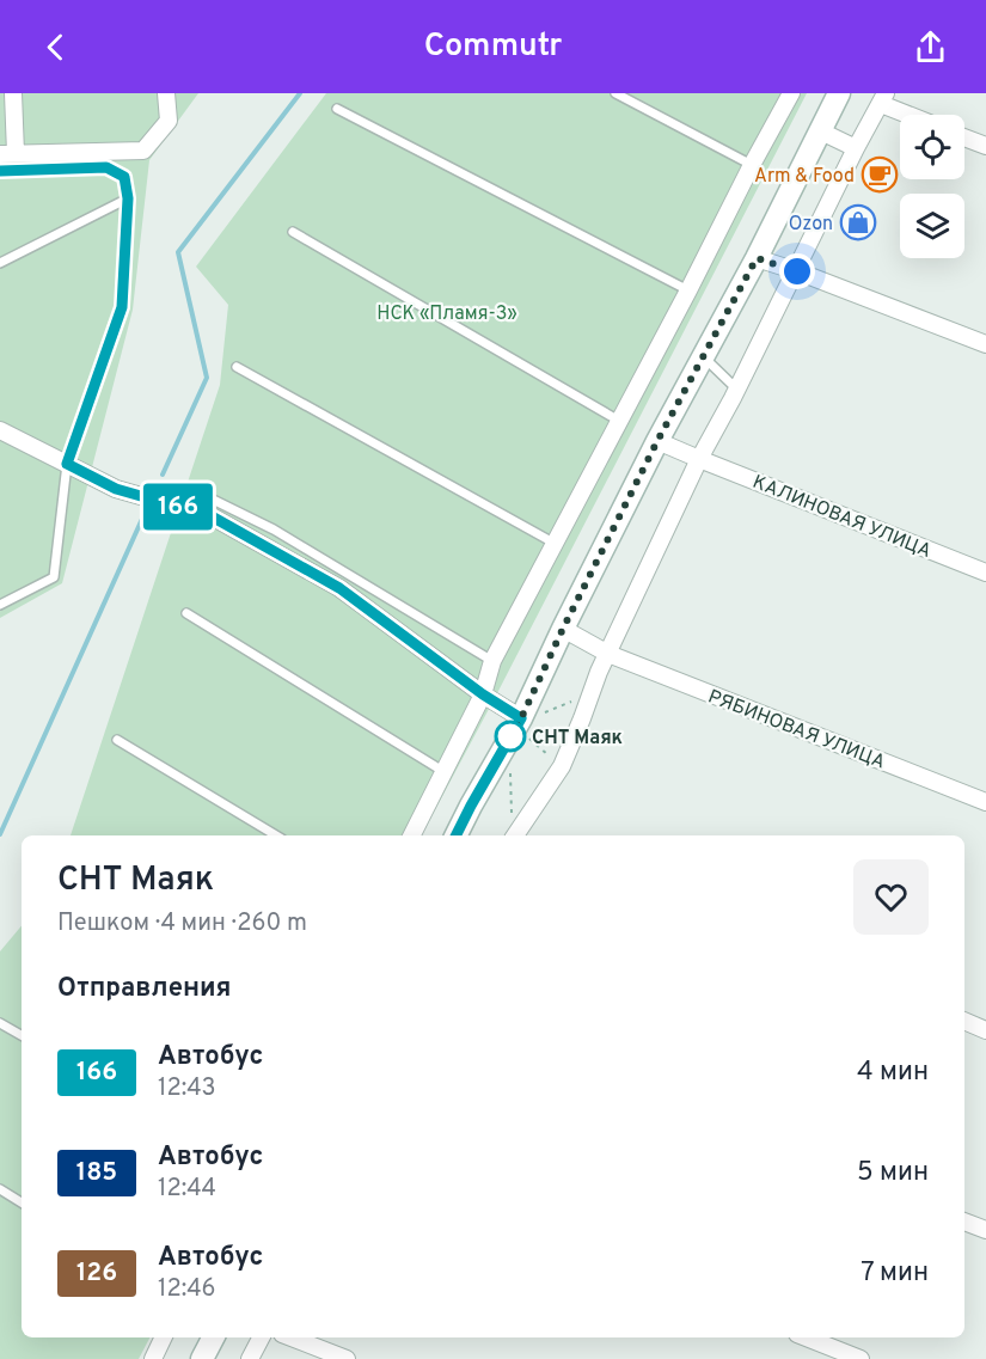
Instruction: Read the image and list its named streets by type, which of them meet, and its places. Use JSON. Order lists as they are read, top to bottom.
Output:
{
  "streets": {
    "street": ["КАЛИНОВАЯ УЛИЦА", "РЯБИНОВАЯ УЛИЦА"]
  },
  "parks": ["НСК «Пламя-3»"],
  "places": {
    "cafe": ["Arm & Food"],
    "shop": ["Ozon"],
    "other": ["СНТ Маяк"]
  },
  "lines": ["bus line 166"],
  "page": {
    "header": "Commutr",
    "on_map": "166",
    "heading": [
      ["СНТ Маяк", "Пешком · 4 мин · 260 m"],
      "Отправления"
    ],
    "list": [
      {
        "mark": "166",
        "name": "Автобус",
        "note": "12:43",
        "value": "4 мин"
      },
      {
        "mark": "185",
        "name": "Автобус",
        "note": "12:44",
        "value": "5 мин"
      },
      {
        "mark": "126",
        "name": "Автобус",
        "note": "12:46",
        "value": "7 мин"
      }
    ]
  }
}
